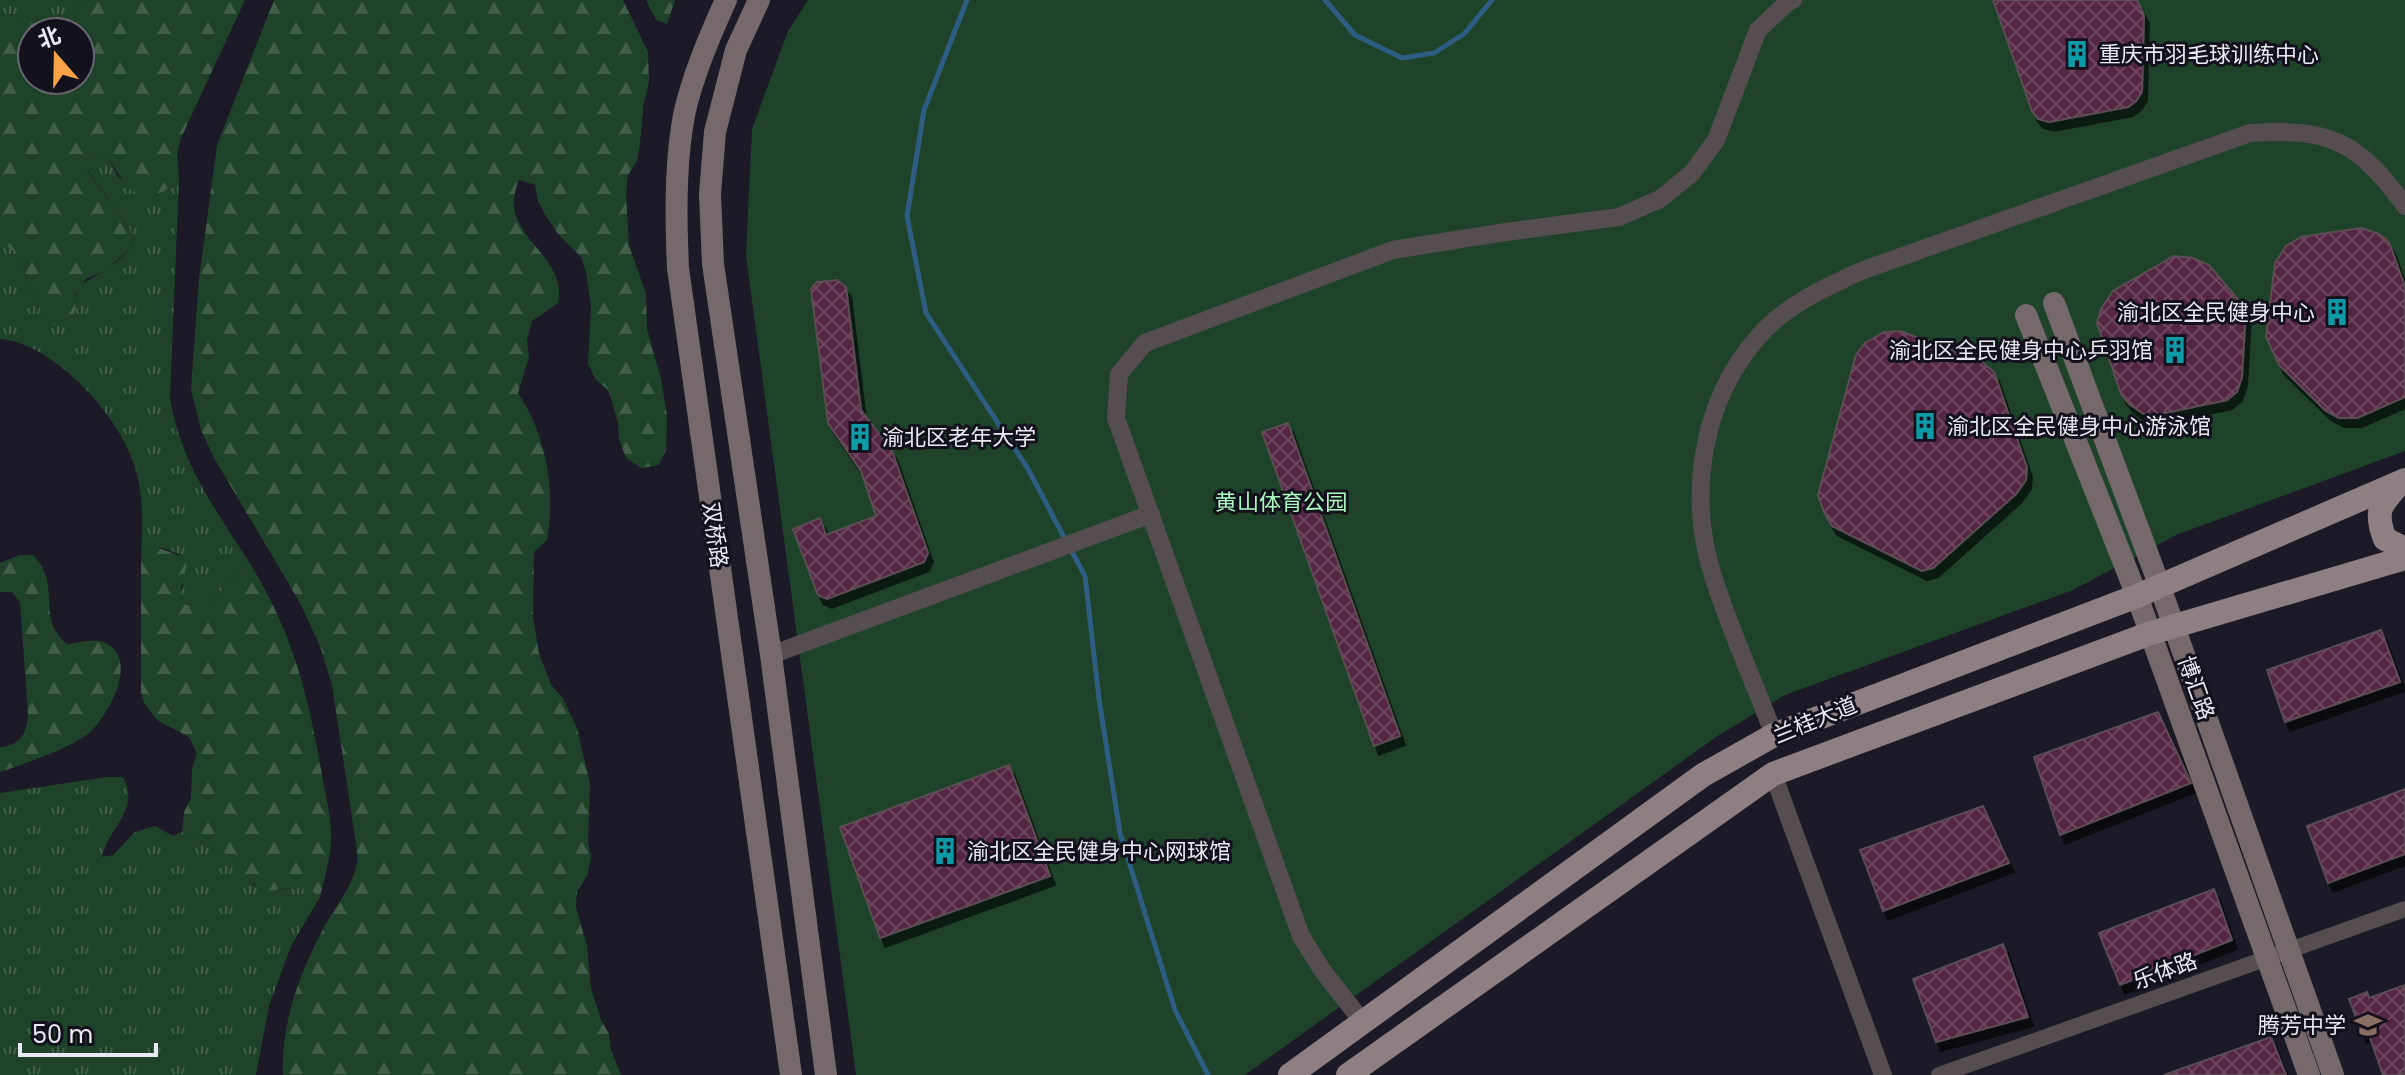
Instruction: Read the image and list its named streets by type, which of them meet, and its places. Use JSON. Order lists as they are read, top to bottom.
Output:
{
  "streets": {
    "main road": ["双桥路", "博汇路", "兰桂大道"],
    "street": ["乐体路"]
  },
  "crossings": [
    ["博汇路", "兰桂大道"],
    ["博汇路", "乐体路"]
  ],
  "parks": ["黄山体育公园"],
  "places": {
    "building": [
      "重庆市羽毛球训练中心",
      "渝北区全民健身中心",
      "渝北区全民健身中心乒羽馆",
      "渝北区全民健身中心游泳馆",
      "渝北区老年大学",
      "渝北区全民健身中心网球馆"
    ],
    "school or university": ["腾芳中学"]
  },
  "scale_bar": "50 m",
  "north": "top"
}
